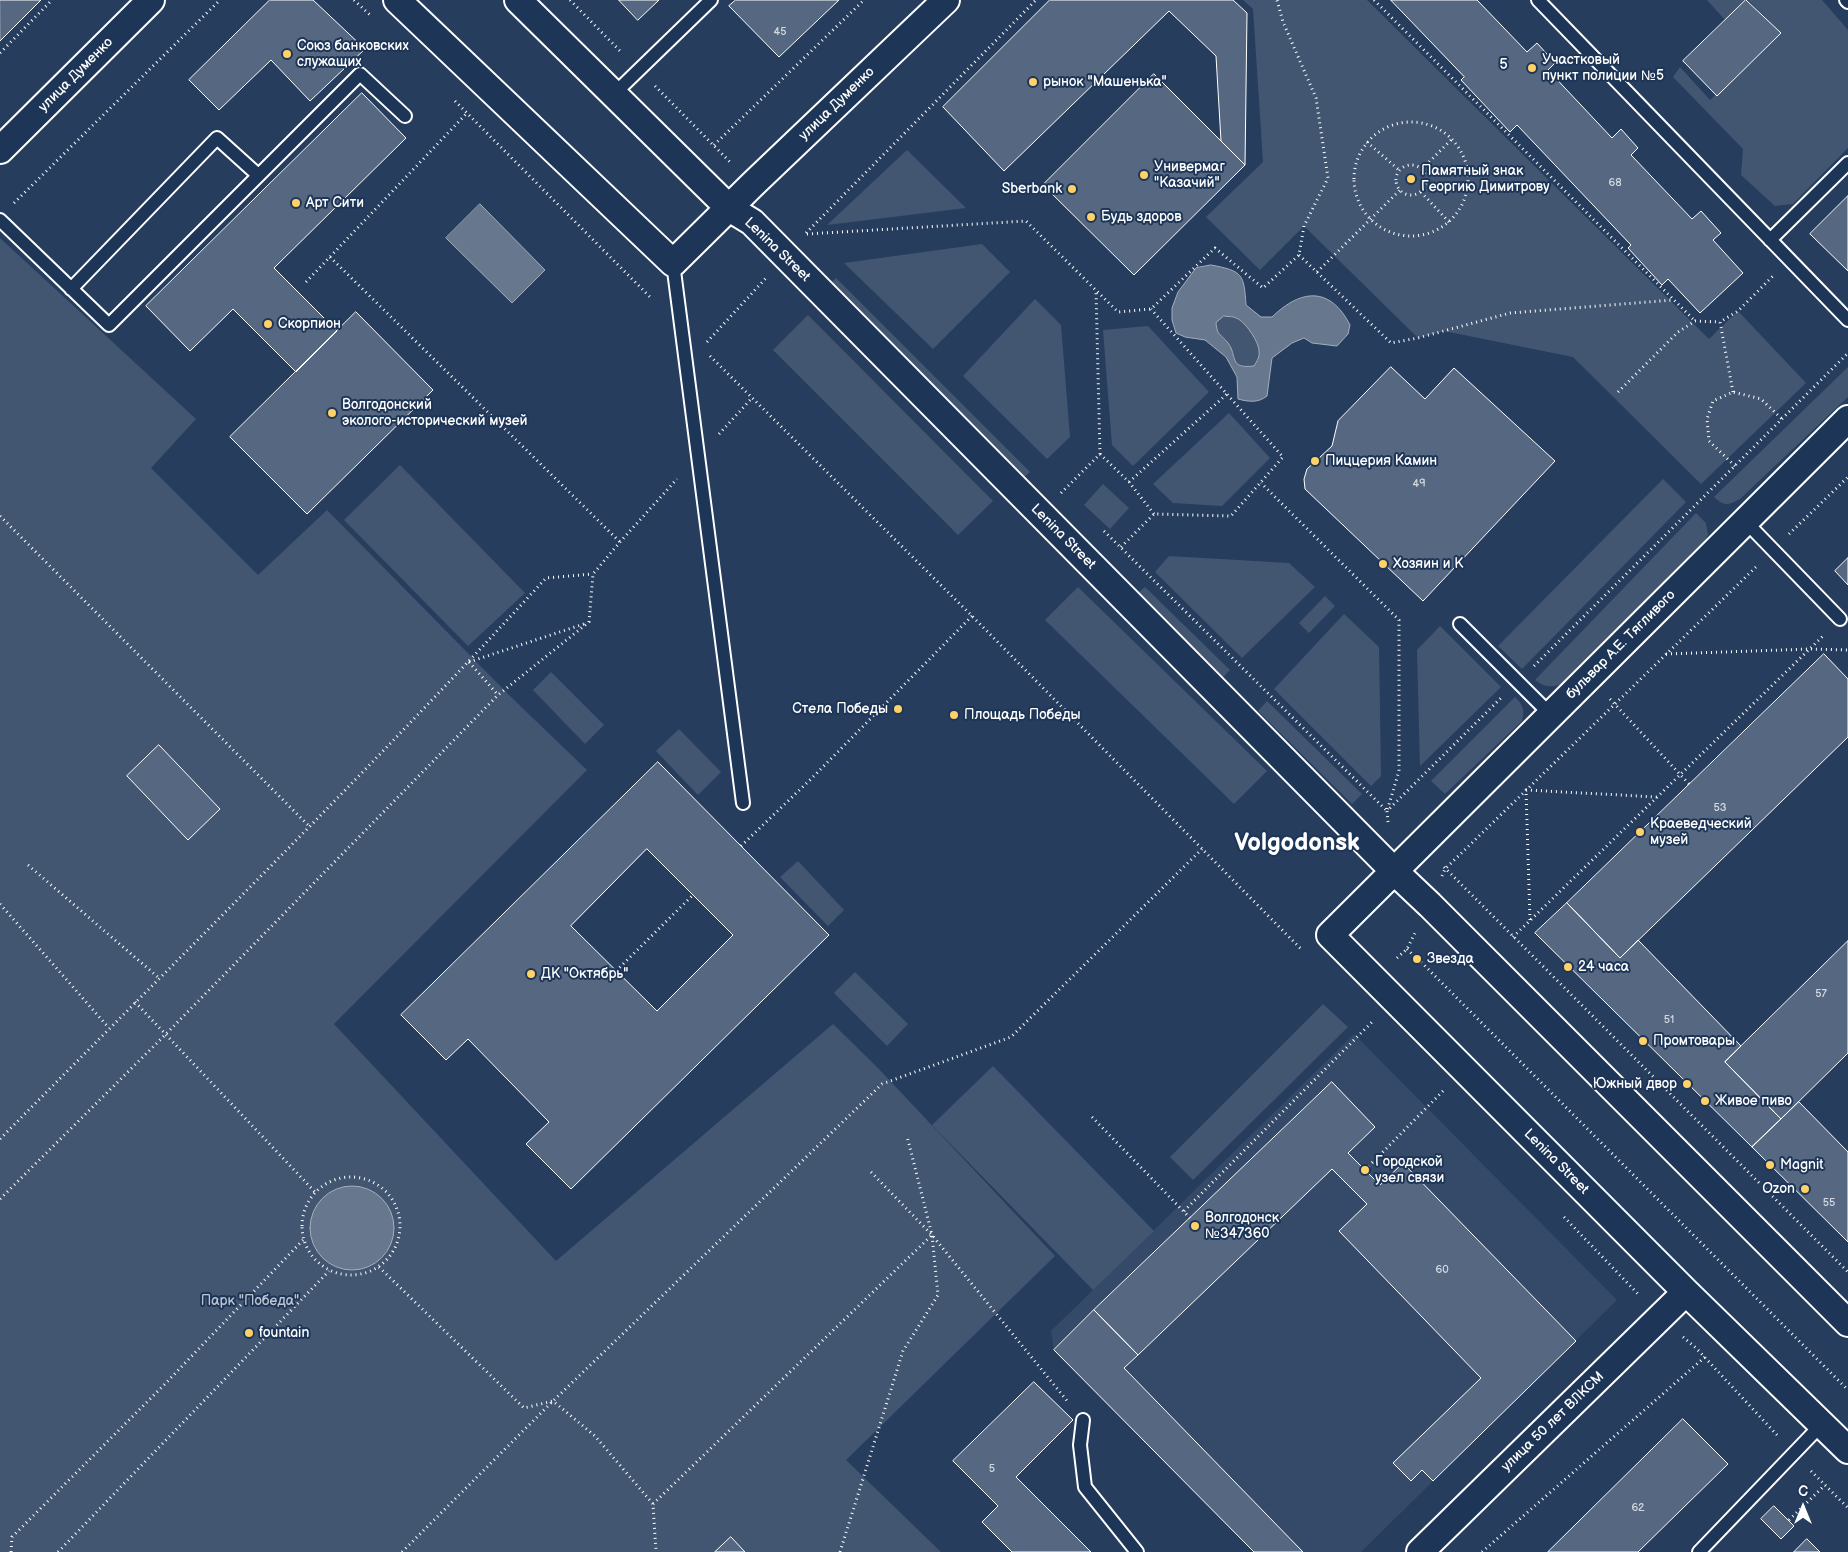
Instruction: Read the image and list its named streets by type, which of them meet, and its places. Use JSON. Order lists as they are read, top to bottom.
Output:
{
  "streets": {
    "street": [
      "улица Думенко",
      "Lenina Street",
      "бульвар А.Е. Тягливого",
      "улица 50 лет ВЛКСМ"
    ]
  },
  "crossings": [
    ["улица Думенко", "Lenina Street"],
    ["Lenina Street", "бульвар А.Е. Тягливого"],
    ["Lenina Street", "улица 50 лет ВЛКСМ"]
  ],
  "districts": ["5", "Volgodonsk"],
  "parks": ["Парк \"Победа\""],
  "places": [
    "Союз банковских служащих",
    "Участковый пункт полиции №5",
    "рынок \"Машенька\"",
    "Универмаг \"Казачий\"",
    "Памятный знак Георгию Димитрову",
    "Sberbank",
    "Арт Сити",
    "Будь здоров",
    "Скорпион",
    "Волгодонский эколого-исторический музей",
    "Пиццерия Камин",
    "Хозяин и К",
    "Стела Победы",
    "Площадь Победы",
    "Краеведческий музей",
    "Звезда",
    "24 часа",
    "ДК \"Октябрь\"",
    "Промтовары",
    "Южный двор",
    "Живое пиво",
    "Magnit",
    "Городской узел связи",
    "Ozon",
    "Волгодонск №347360",
    "fountain"
  ],
  "house_numbers": [
    "45",
    "68",
    "49",
    "53",
    "57",
    "51",
    "55",
    "60",
    "5",
    "62"
  ],
  "north": "top"
}
